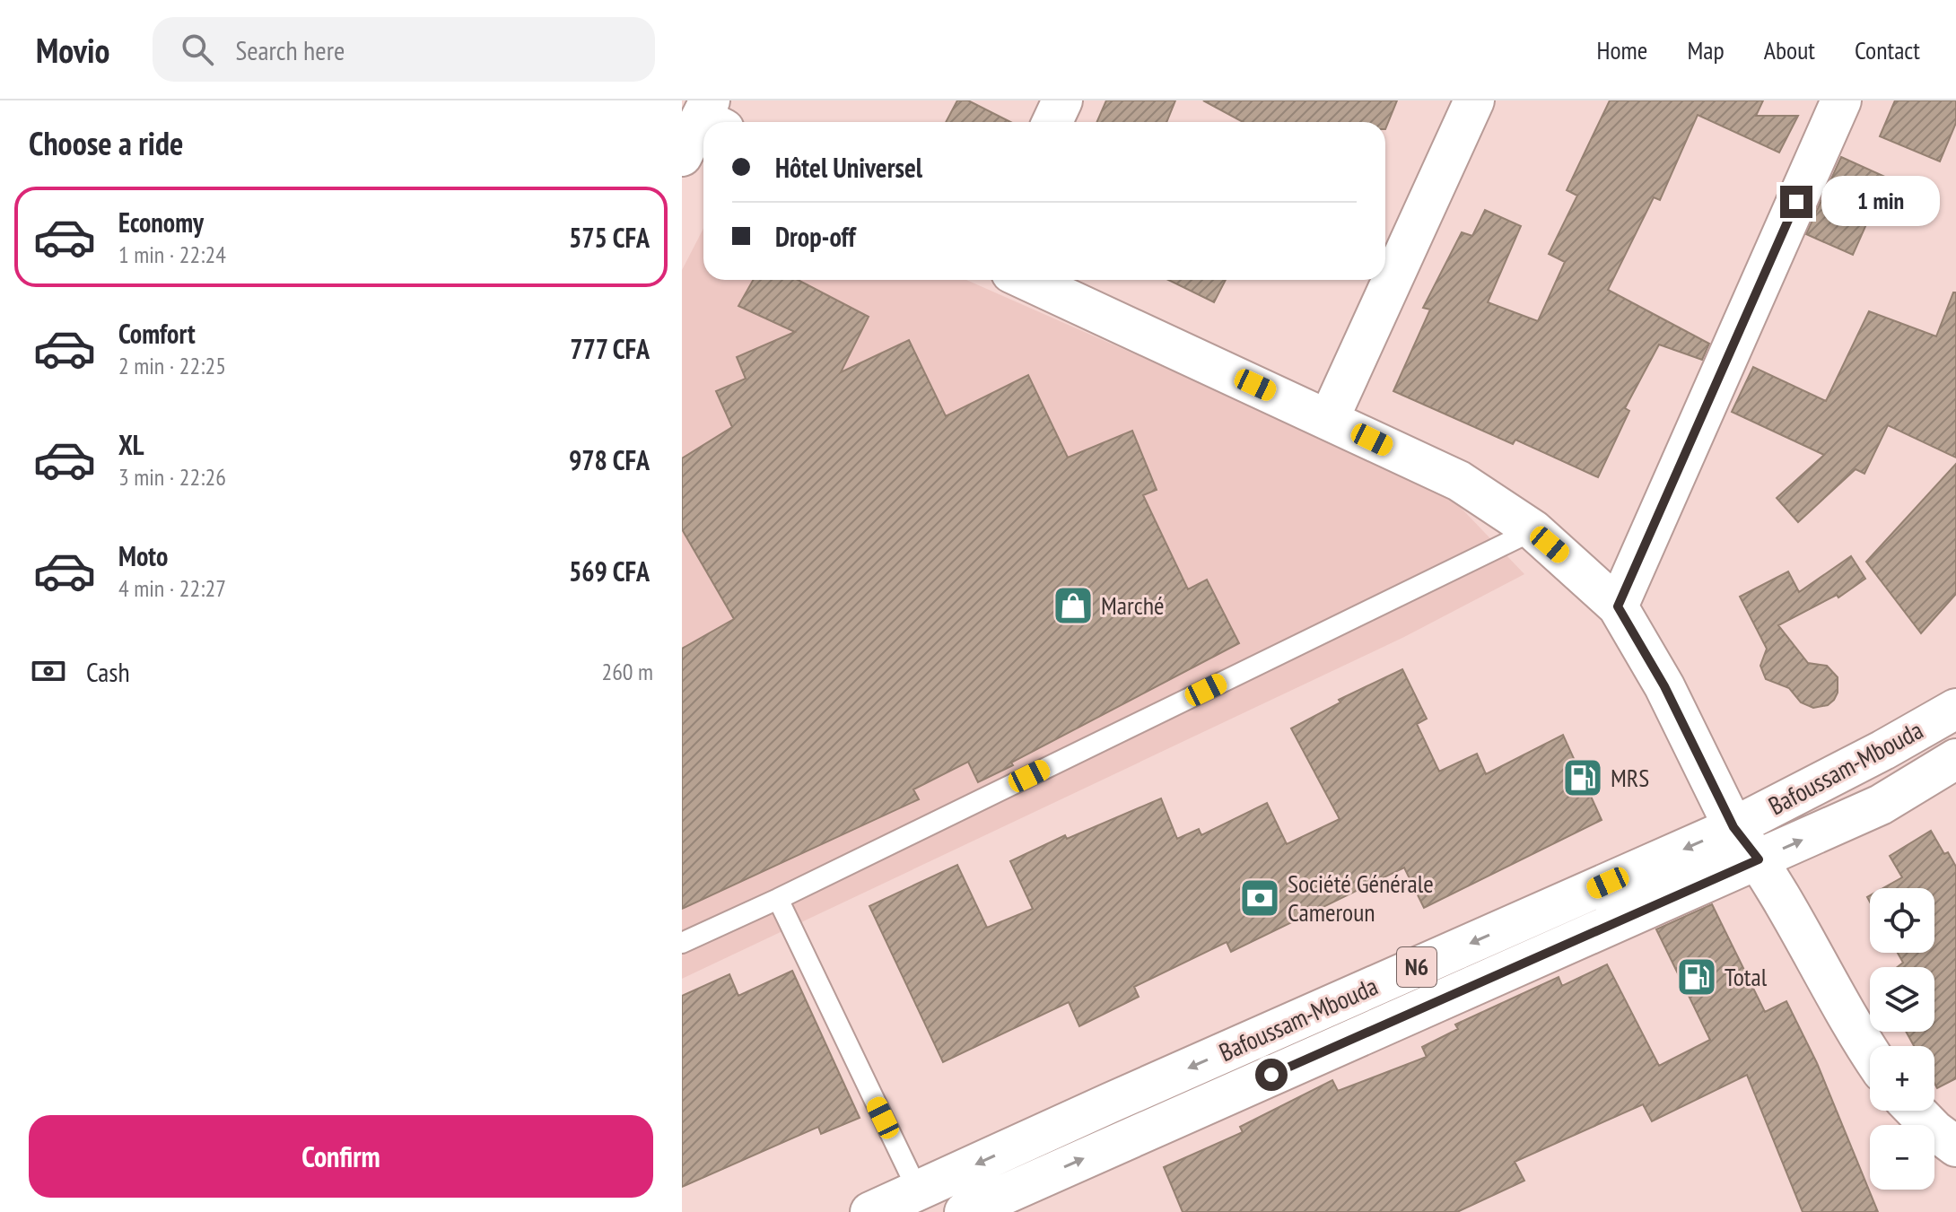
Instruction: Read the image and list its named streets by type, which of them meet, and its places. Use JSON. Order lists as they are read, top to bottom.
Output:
{
  "streets": {
    "main road": ["Bafoussam-Mbouda", "N6"]
  },
  "places": {
    "shop": ["Marché"],
    "fuel station": ["MRS", "Total"],
    "bank": ["Société Générale Cameroun"]
  },
  "page": {
    "header": "Movio",
    "search": "Search here",
    "nav": [
      "Home",
      "Map",
      "About",
      "Contact"
    ],
    "heading": "Choose a ride",
    "banner": ["Hôtel Universel", "Drop-off"],
    "bubble": "1 min",
    "list": [
      {
        "name": "Economy",
        "note": "1 min · 22:24",
        "value": "575 CFA"
      },
      {
        "name": "Comfort",
        "note": "2 min · 22:25",
        "value": "777 CFA"
      },
      {
        "name": "XL",
        "note": "3 min · 22:26",
        "value": "978 CFA"
      },
      {
        "name": "Moto",
        "note": "4 min · 22:27",
        "value": "569 CFA"
      }
    ],
    "pay": ["Cash", "260 m"],
    "map_buttons": ["+", "−"],
    "buttons": "Confirm"
  }
}
